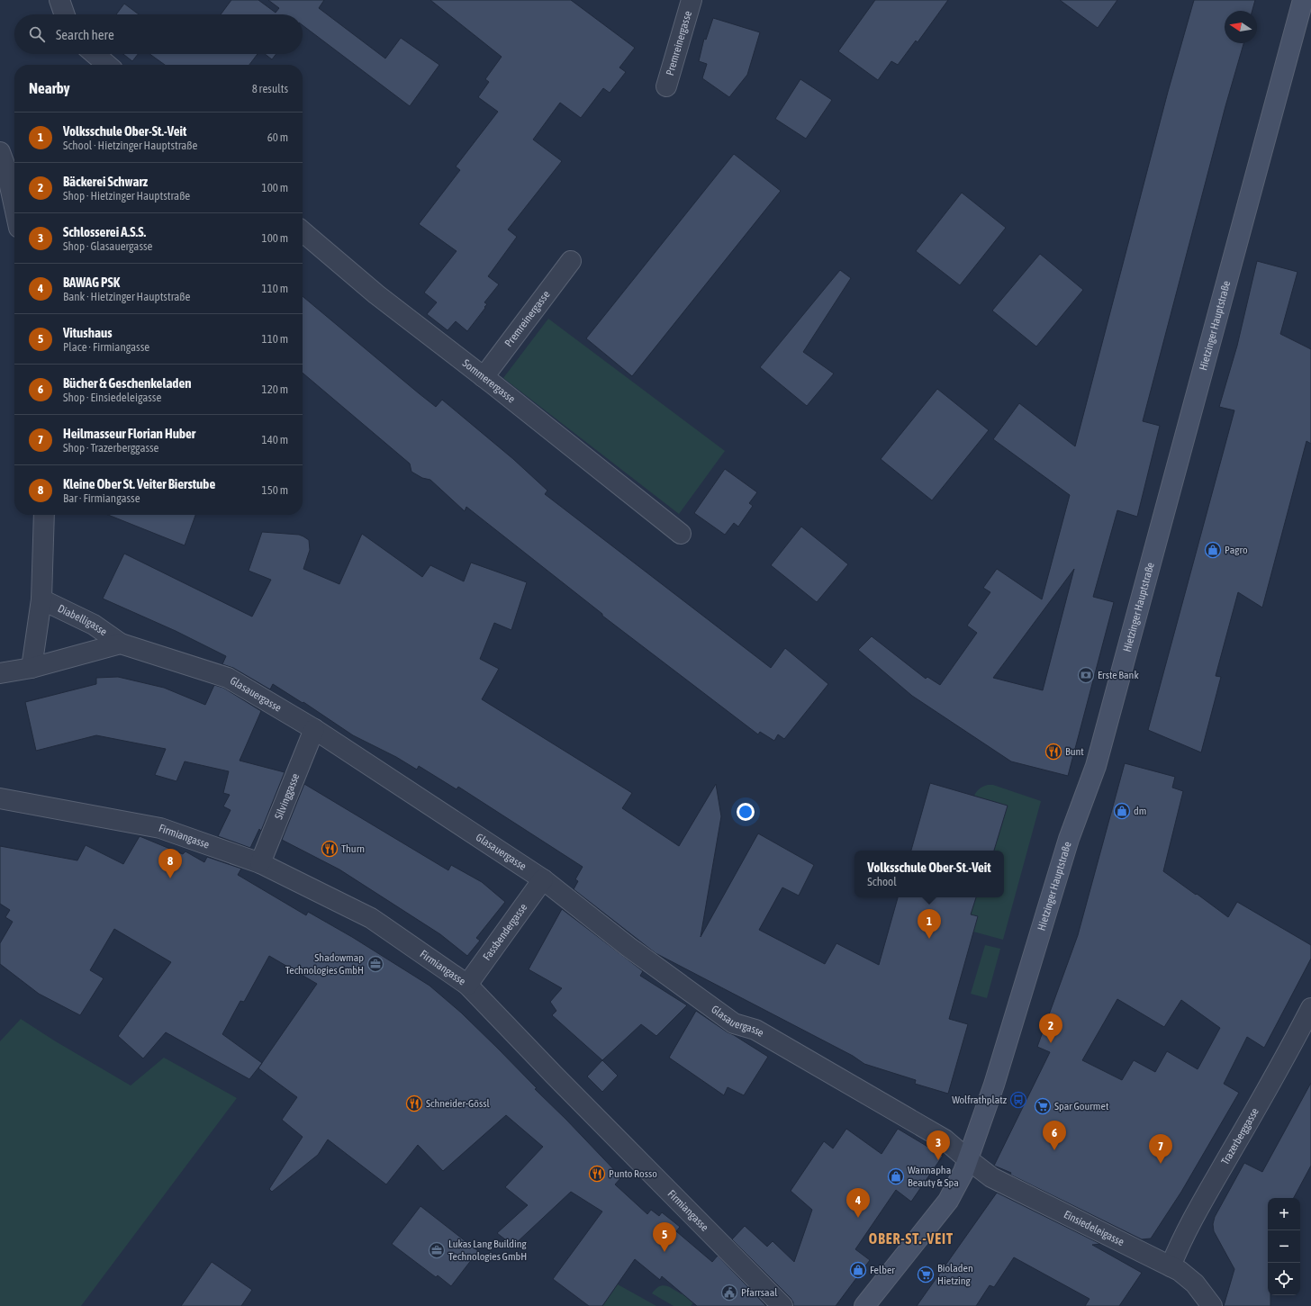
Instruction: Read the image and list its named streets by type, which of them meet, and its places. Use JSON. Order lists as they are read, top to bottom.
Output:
{
  "streets": {
    "main road": ["Hietzinger Hauptstraße"],
    "street": [
      "Premreinergasse",
      "Sommerergasse",
      "Diabelligasse",
      "Glasauergasse",
      "Silvinggasse",
      "Firmiangasse",
      "Fassbendergasse",
      "Trazerberggasse",
      "Einsiedeleigasse"
    ]
  },
  "crossings": [
    ["Premreinergasse", "Sommerergasse"],
    ["Hietzinger Hauptstraße", "Glasauergasse"],
    ["Hietzinger Hauptstraße", "Einsiedeleigasse"],
    ["Diabelligasse", "Glasauergasse"],
    ["Glasauergasse", "Silvinggasse"],
    ["Glasauergasse", "Fassbendergasse"],
    ["Glasauergasse", "Einsiedeleigasse"],
    ["Silvinggasse", "Firmiangasse"],
    ["Firmiangasse", "Fassbendergasse"],
    ["Trazerberggasse", "Einsiedeleigasse"]
  ],
  "districts": ["OBER-ST.-VEIT"],
  "places": {
    "shop": [
      "Pagro",
      "dm",
      "Wannapha Beauty & Spa",
      "Felber"
    ],
    "bank": ["Erste Bank"],
    "restaurant": [
      "Bunt",
      "Thurn",
      "Schneider-Gössl",
      "Punto Rosso"
    ],
    "office": ["Shadowmap Technologies GmbH", "Lukas Lang Building Technologies GmbH"],
    "bus stop": ["Wolfrathplatz"],
    "supermarket": ["Spar Gourmet", "Bioladen Hietzing"],
    "public building": ["Pfarrsaal"]
  },
  "north": "left",
  "page": {
    "search": "Search here",
    "heading": ["Nearby", "8 results"],
    "list": [
      {
        "mark": "1",
        "name": "Volksschule Ober-St.-Veit",
        "note": "School · Hietzinger Hauptstraße",
        "value": "60 m"
      },
      {
        "mark": "2",
        "name": "Bäckerei Schwarz",
        "note": "Shop · Hietzinger Hauptstraße",
        "value": "100 m"
      },
      {
        "mark": "3",
        "name": "Schlosserei A.S.S.",
        "note": "Shop · Glasauergasse",
        "value": "100 m"
      },
      {
        "mark": "4",
        "name": "BAWAG PSK",
        "note": "Bank · Hietzinger Hauptstraße",
        "value": "110 m"
      },
      {
        "mark": "5",
        "name": "Vitushaus",
        "note": "Place · Firmiangasse",
        "value": "110 m"
      },
      {
        "mark": "6",
        "name": "Bücher & Geschenkeladen",
        "note": "Shop · Einsiedeleigasse",
        "value": "120 m"
      },
      {
        "mark": "7",
        "name": "Heilmasseur Florian Huber",
        "note": "Shop · Trazerberggasse",
        "value": "140 m"
      },
      {
        "mark": "8",
        "name": "Kleine Ober St. Veiter Bierstube",
        "note": "Bar · Firmiangasse",
        "value": "150 m"
      }
    ],
    "pins": [
      "8",
      "1",
      "2",
      "6",
      "3",
      "7",
      "4",
      "5"
    ],
    "popup": ["Volksschule Ober-St.-Veit", "School"],
    "map_buttons": ["+", "−"]
  }
}
